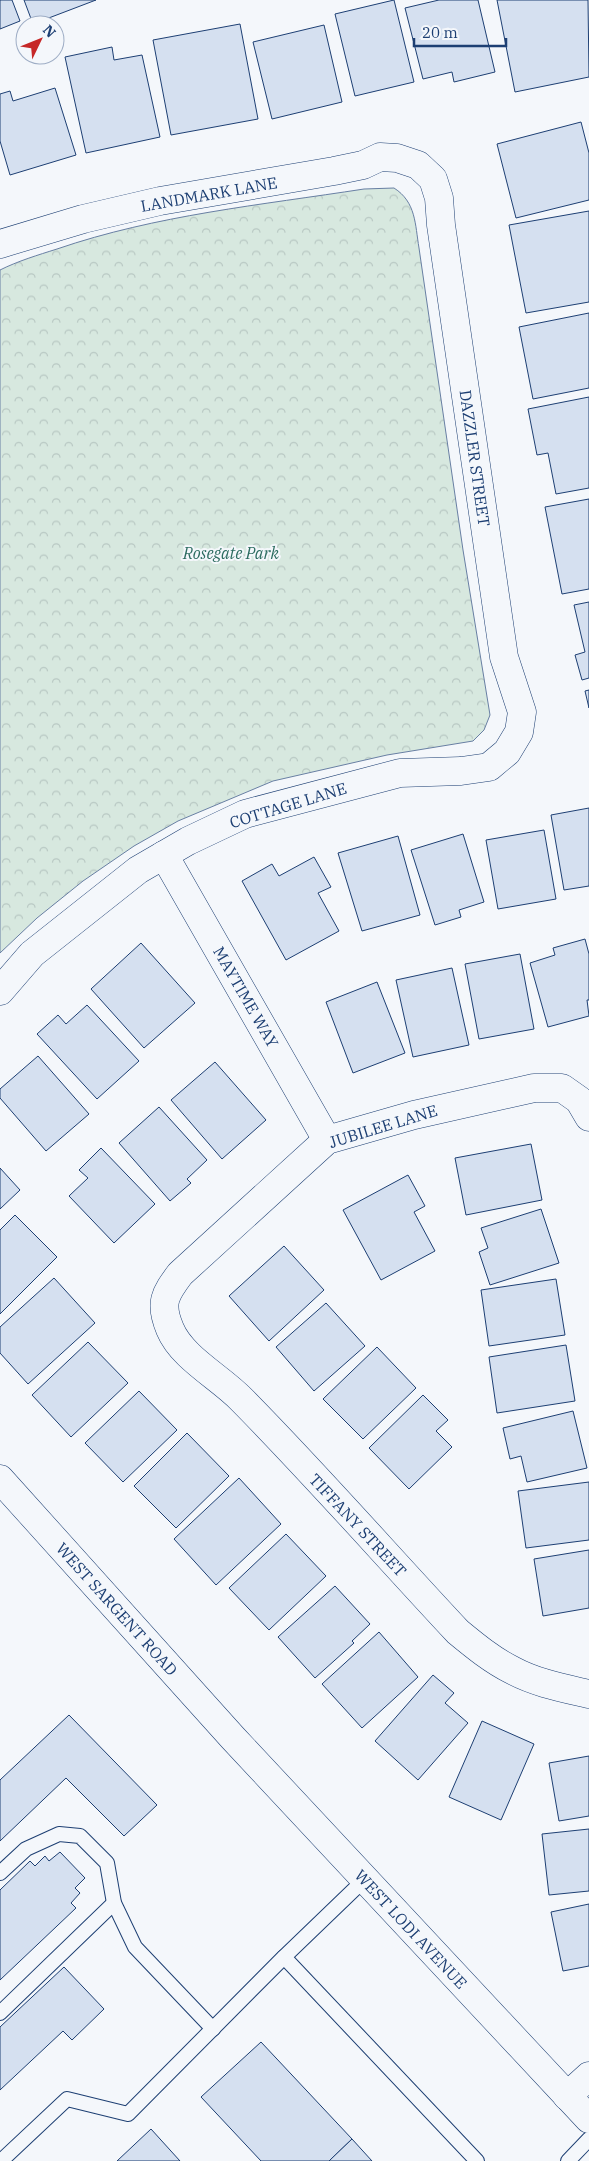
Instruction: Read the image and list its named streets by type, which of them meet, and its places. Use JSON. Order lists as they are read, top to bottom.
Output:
{
  "streets": {
    "street": [
      "LANDMARK LANE",
      "DAZZLER STREET",
      "COTTAGE LANE",
      "MAYTIME WAY",
      "JUBILEE LANE",
      "TIFFANY STREET",
      "WEST SARGENT ROAD",
      "WEST LODI AVENUE"
    ]
  },
  "crossings": [
    ["LANDMARK LANE", "DAZZLER STREET"],
    ["DAZZLER STREET", "COTTAGE LANE"],
    ["COTTAGE LANE", "MAYTIME WAY"],
    ["MAYTIME WAY", "JUBILEE LANE"],
    ["JUBILEE LANE", "TIFFANY STREET"],
    ["WEST SARGENT ROAD", "WEST LODI AVENUE"]
  ],
  "parks": ["Rosegate Park"],
  "scale_bar": "20 m",
  "north": "top right"
}
